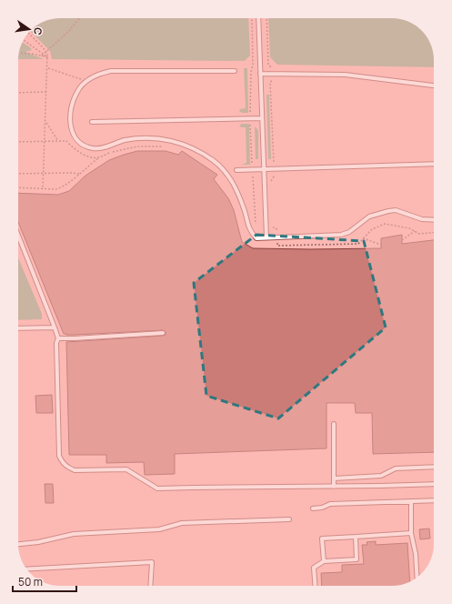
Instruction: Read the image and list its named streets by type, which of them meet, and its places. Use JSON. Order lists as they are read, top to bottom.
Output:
{
  "scale_bar": "50 m",
  "north": "right"
}
